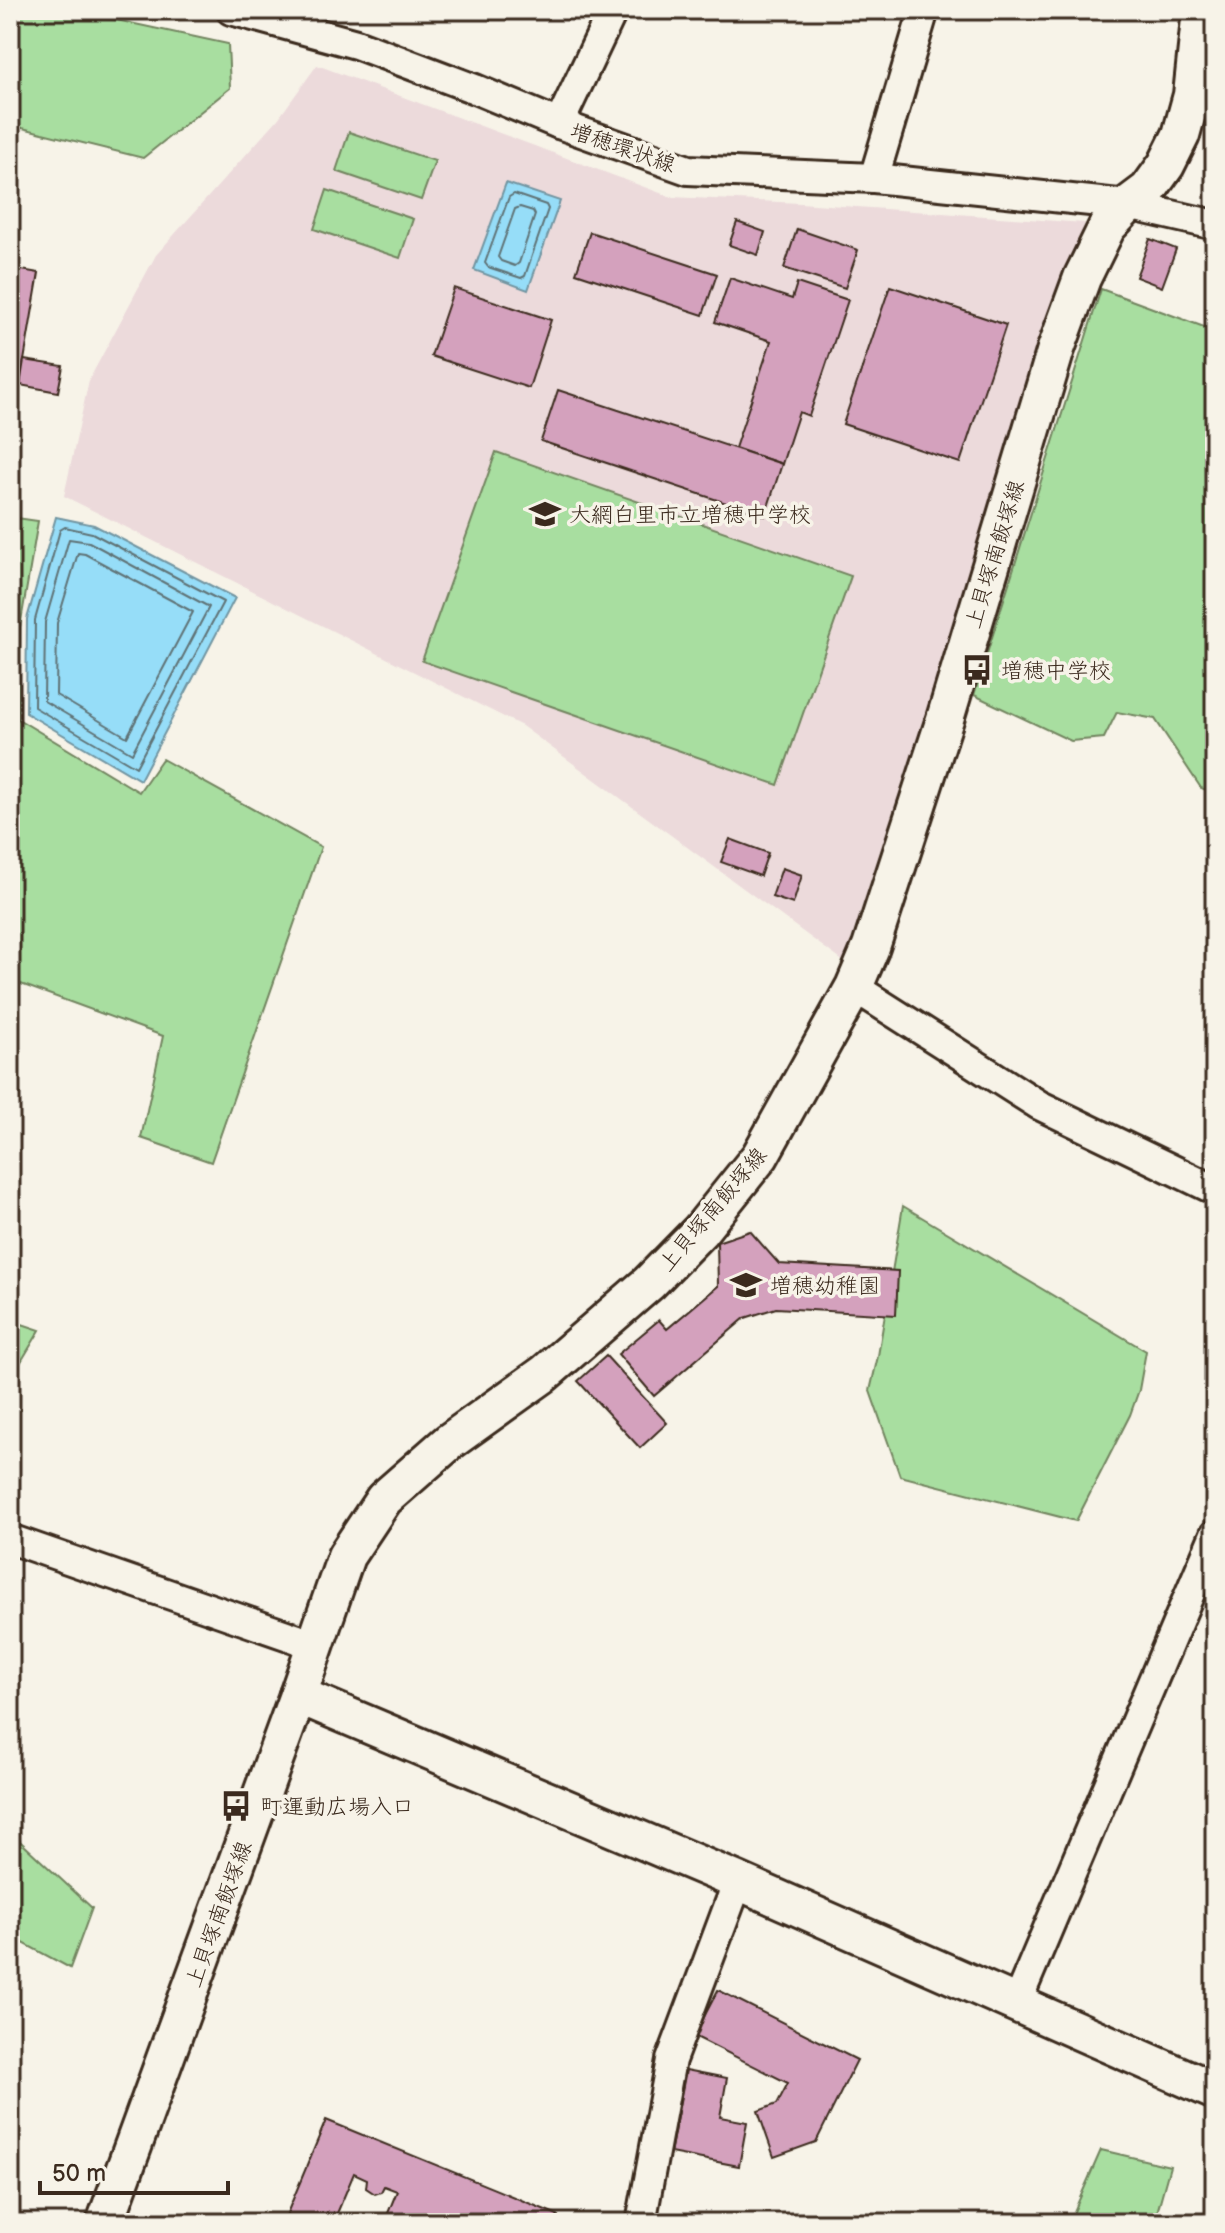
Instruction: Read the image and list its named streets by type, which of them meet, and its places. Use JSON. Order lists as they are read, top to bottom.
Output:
{
  "streets": {
    "street": ["増穂環状線", "上貝塚南飯塚線"]
  },
  "crossings": [
    ["増穂環状線", "上貝塚南飯塚線"]
  ],
  "places": {
    "school or university": ["大網白里市立増穂中学校", "増穂幼稚園"],
    "bus stop": ["増穂中学校", "町運動広場入口"]
  },
  "scale_bar": "50 m"
}
